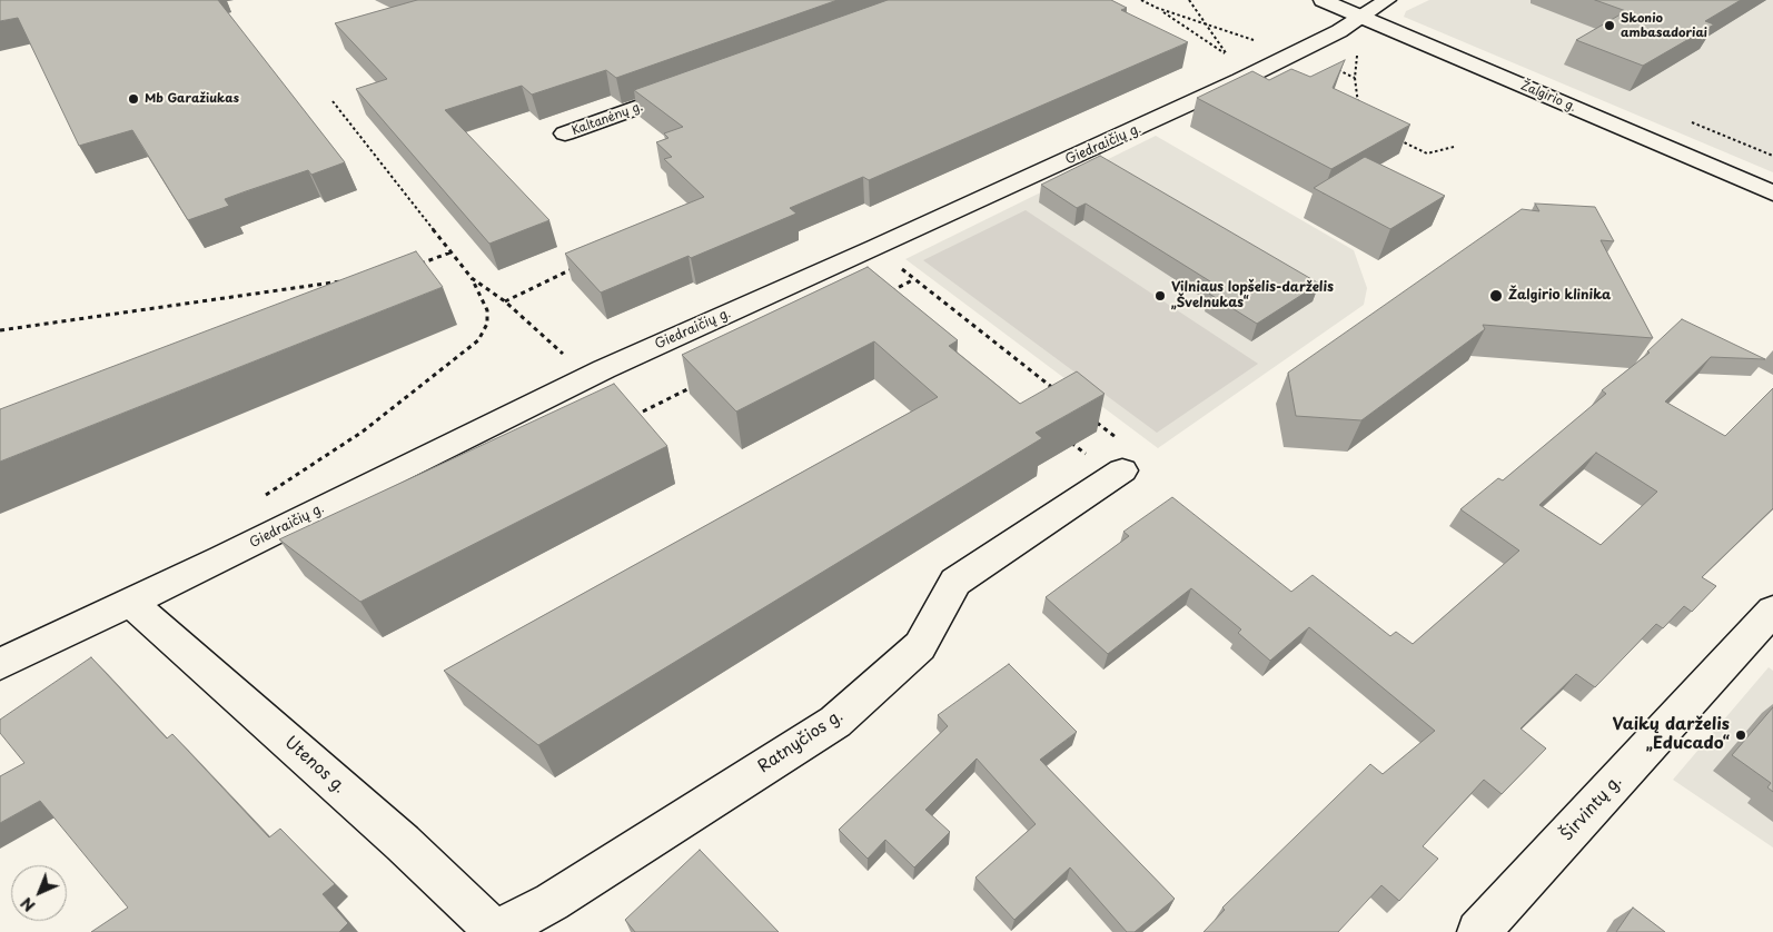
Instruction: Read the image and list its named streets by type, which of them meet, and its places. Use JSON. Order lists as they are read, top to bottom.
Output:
{
  "streets": {
    "street": [
      "Žalgirio g.",
      "Kaltanėnų g.",
      "Giedraičių g.",
      "Ratnyčios g.",
      "Utenos g.",
      "Širvintų g."
    ]
  },
  "crossings": [
    ["Žalgirio g.", "Giedraičių g."],
    ["Giedraičių g.", "Utenos g."],
    ["Ratnyčios g.", "Utenos g."]
  ],
  "places": [
    "Skonio ambasadoriai",
    "Mb Garažiukas",
    "Vilniaus lopšelis-darželis „Švelnukas“",
    "Žalgirio klinika",
    "Vaikų darželis „Educado“"
  ],
  "north": "bottom left"
}
